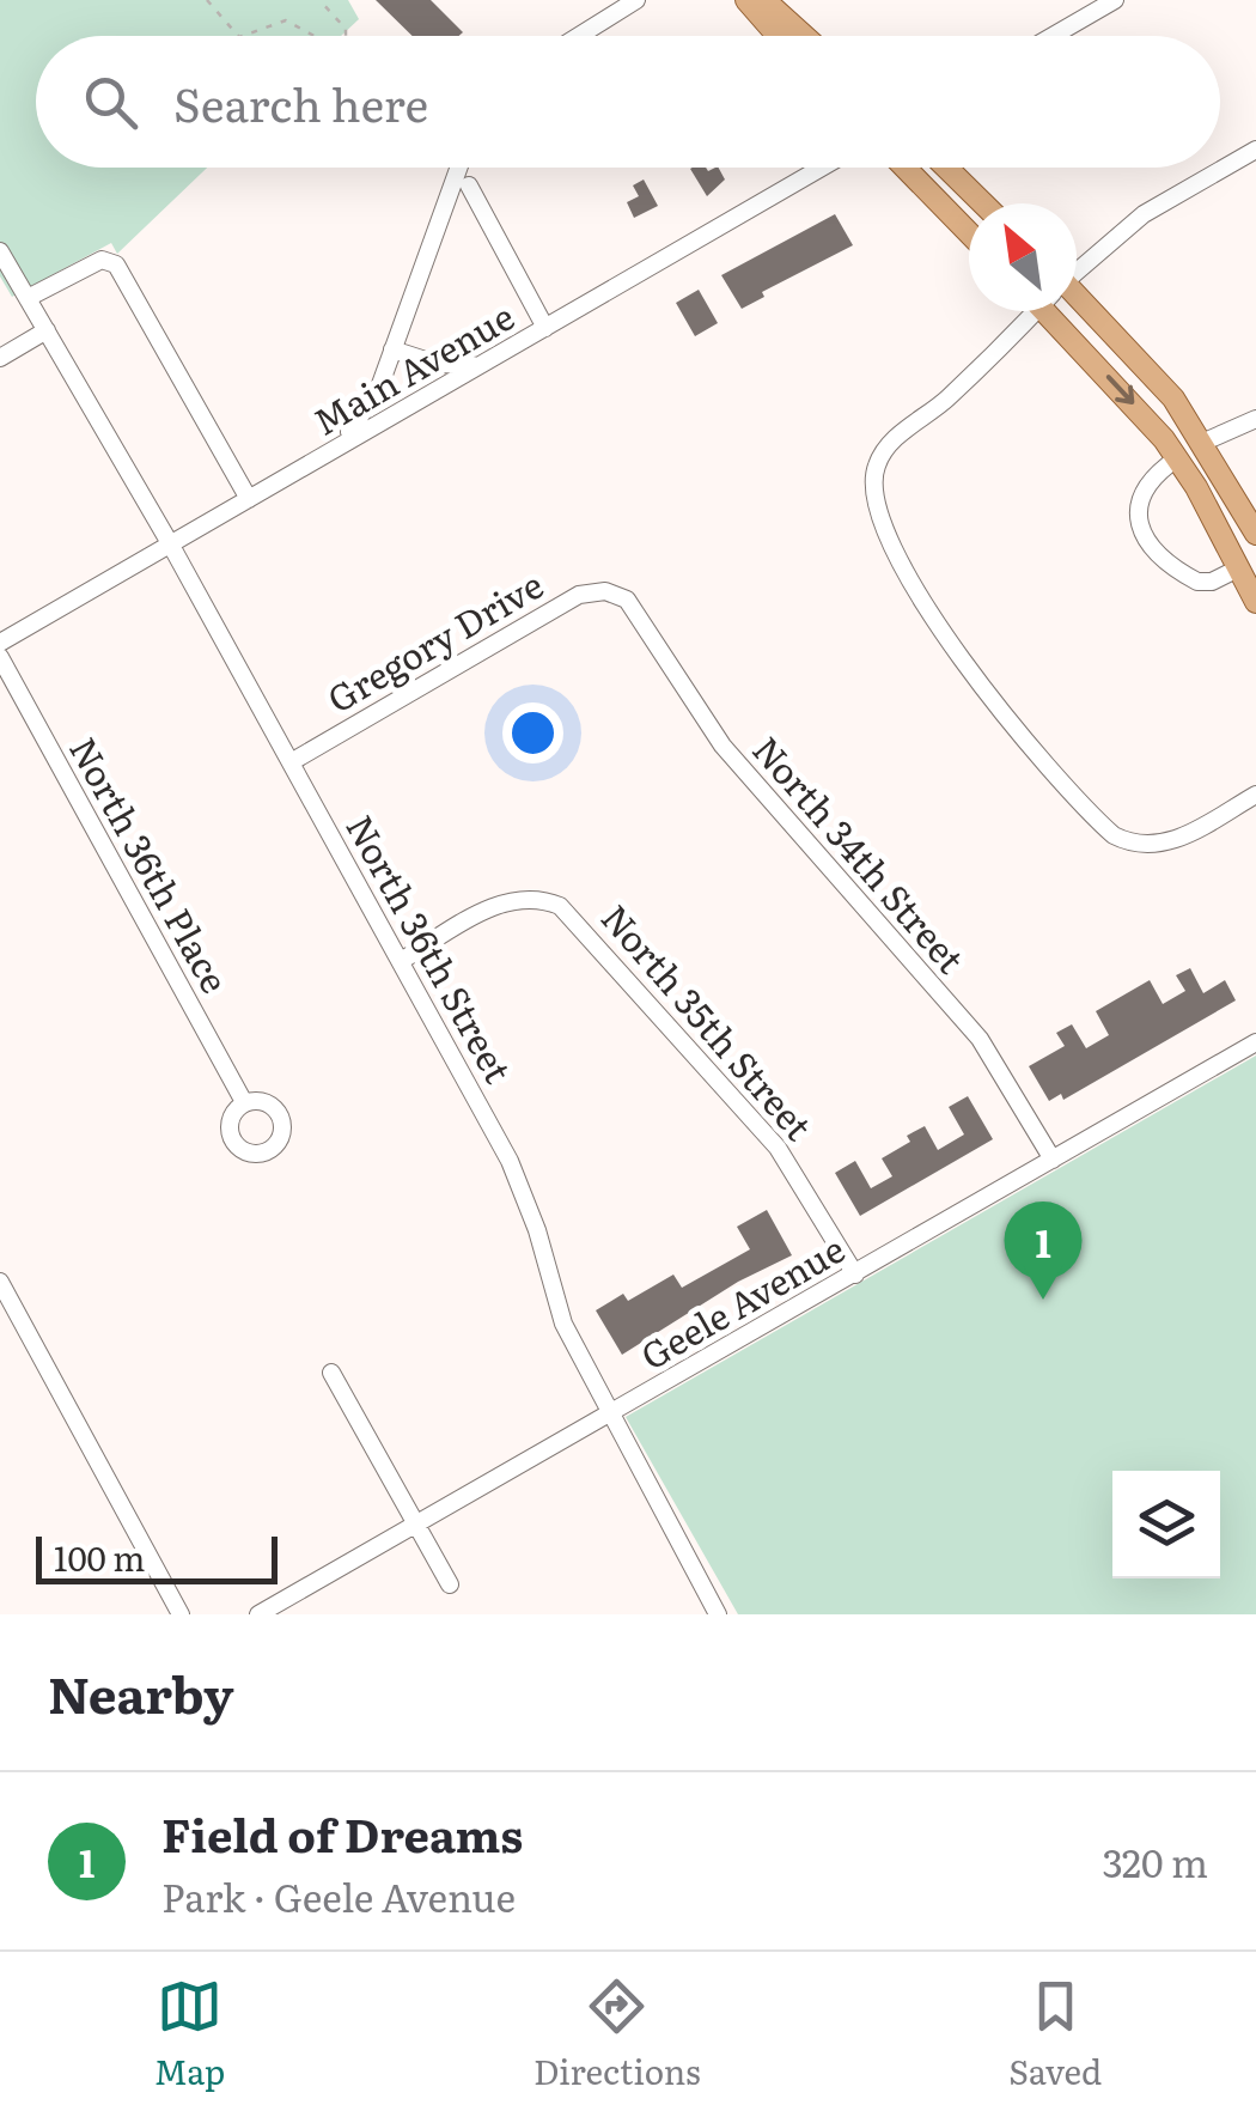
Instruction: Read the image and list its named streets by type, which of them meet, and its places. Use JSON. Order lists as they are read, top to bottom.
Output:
{
  "streets": {
    "street": [
      "Main Avenue",
      "Gregory Drive",
      "North 34th Street",
      "North 36th Place",
      "North 36th Street",
      "North 35th Street",
      "Geele Avenue"
    ]
  },
  "crossings": [
    ["Main Avenue", "North 36th Street"],
    ["Gregory Drive", "North 34th Street"],
    ["Gregory Drive", "North 36th Street"],
    ["North 34th Street", "Geele Avenue"],
    ["North 36th Street", "North 35th Street"],
    ["North 36th Street", "Geele Avenue"],
    ["North 35th Street", "Geele Avenue"]
  ],
  "scale_bar": "100 m",
  "north": "top left",
  "page": {
    "search": "Search here",
    "pins": "1",
    "scale": "100 m",
    "heading": "Nearby",
    "list": [
      {
        "mark": "1",
        "name": "Field of Dreams",
        "note": "Park · Geele Avenue",
        "value": "320 m"
      }
    ],
    "nav": ["Map", "Directions", "Saved"]
  }
}
